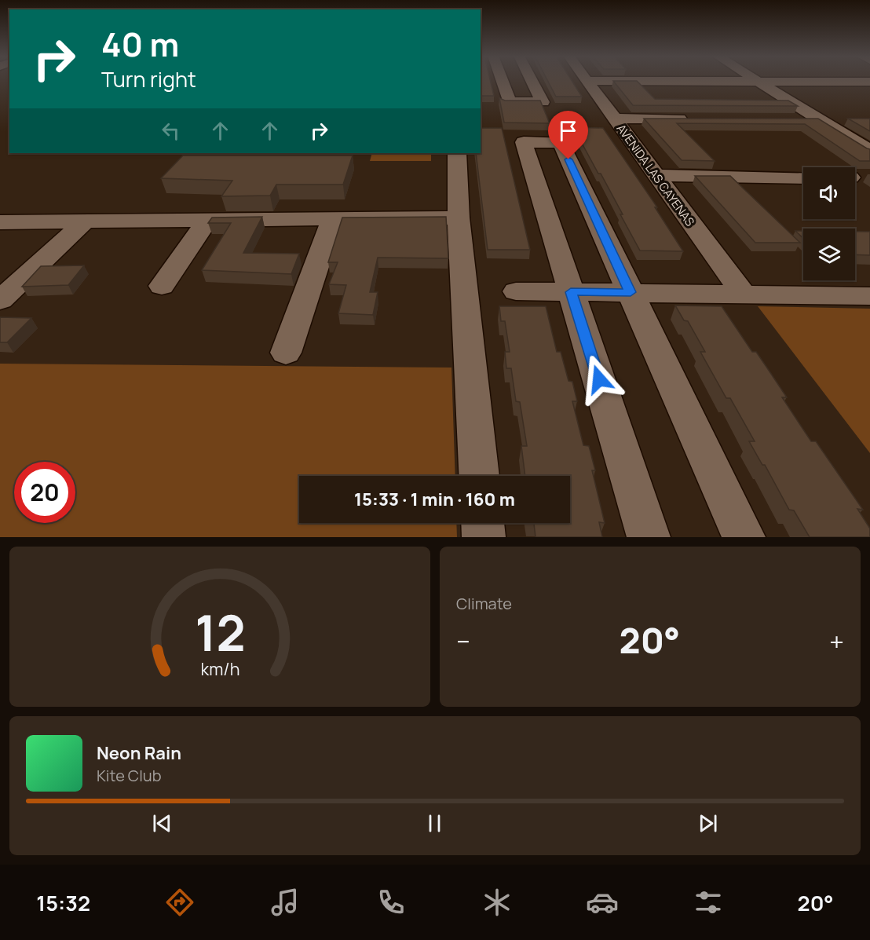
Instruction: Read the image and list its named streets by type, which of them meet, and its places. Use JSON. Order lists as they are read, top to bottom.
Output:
{
  "streets": {
    "street": ["AVENIDA LAS CAYENAS"]
  },
  "page": {
    "turn": ["40 m", "Turn right"],
    "limit": "20",
    "trip": "15:33 · 1 min · 160 m",
    "tile": "Climate",
    "heat": ["−", "20°", "+"],
    "song": ["Neon Rain", "Kite Club"],
    "tabs": ["15:32", "20°"],
    "gauge": ["12", "km/h"]
  }
}
